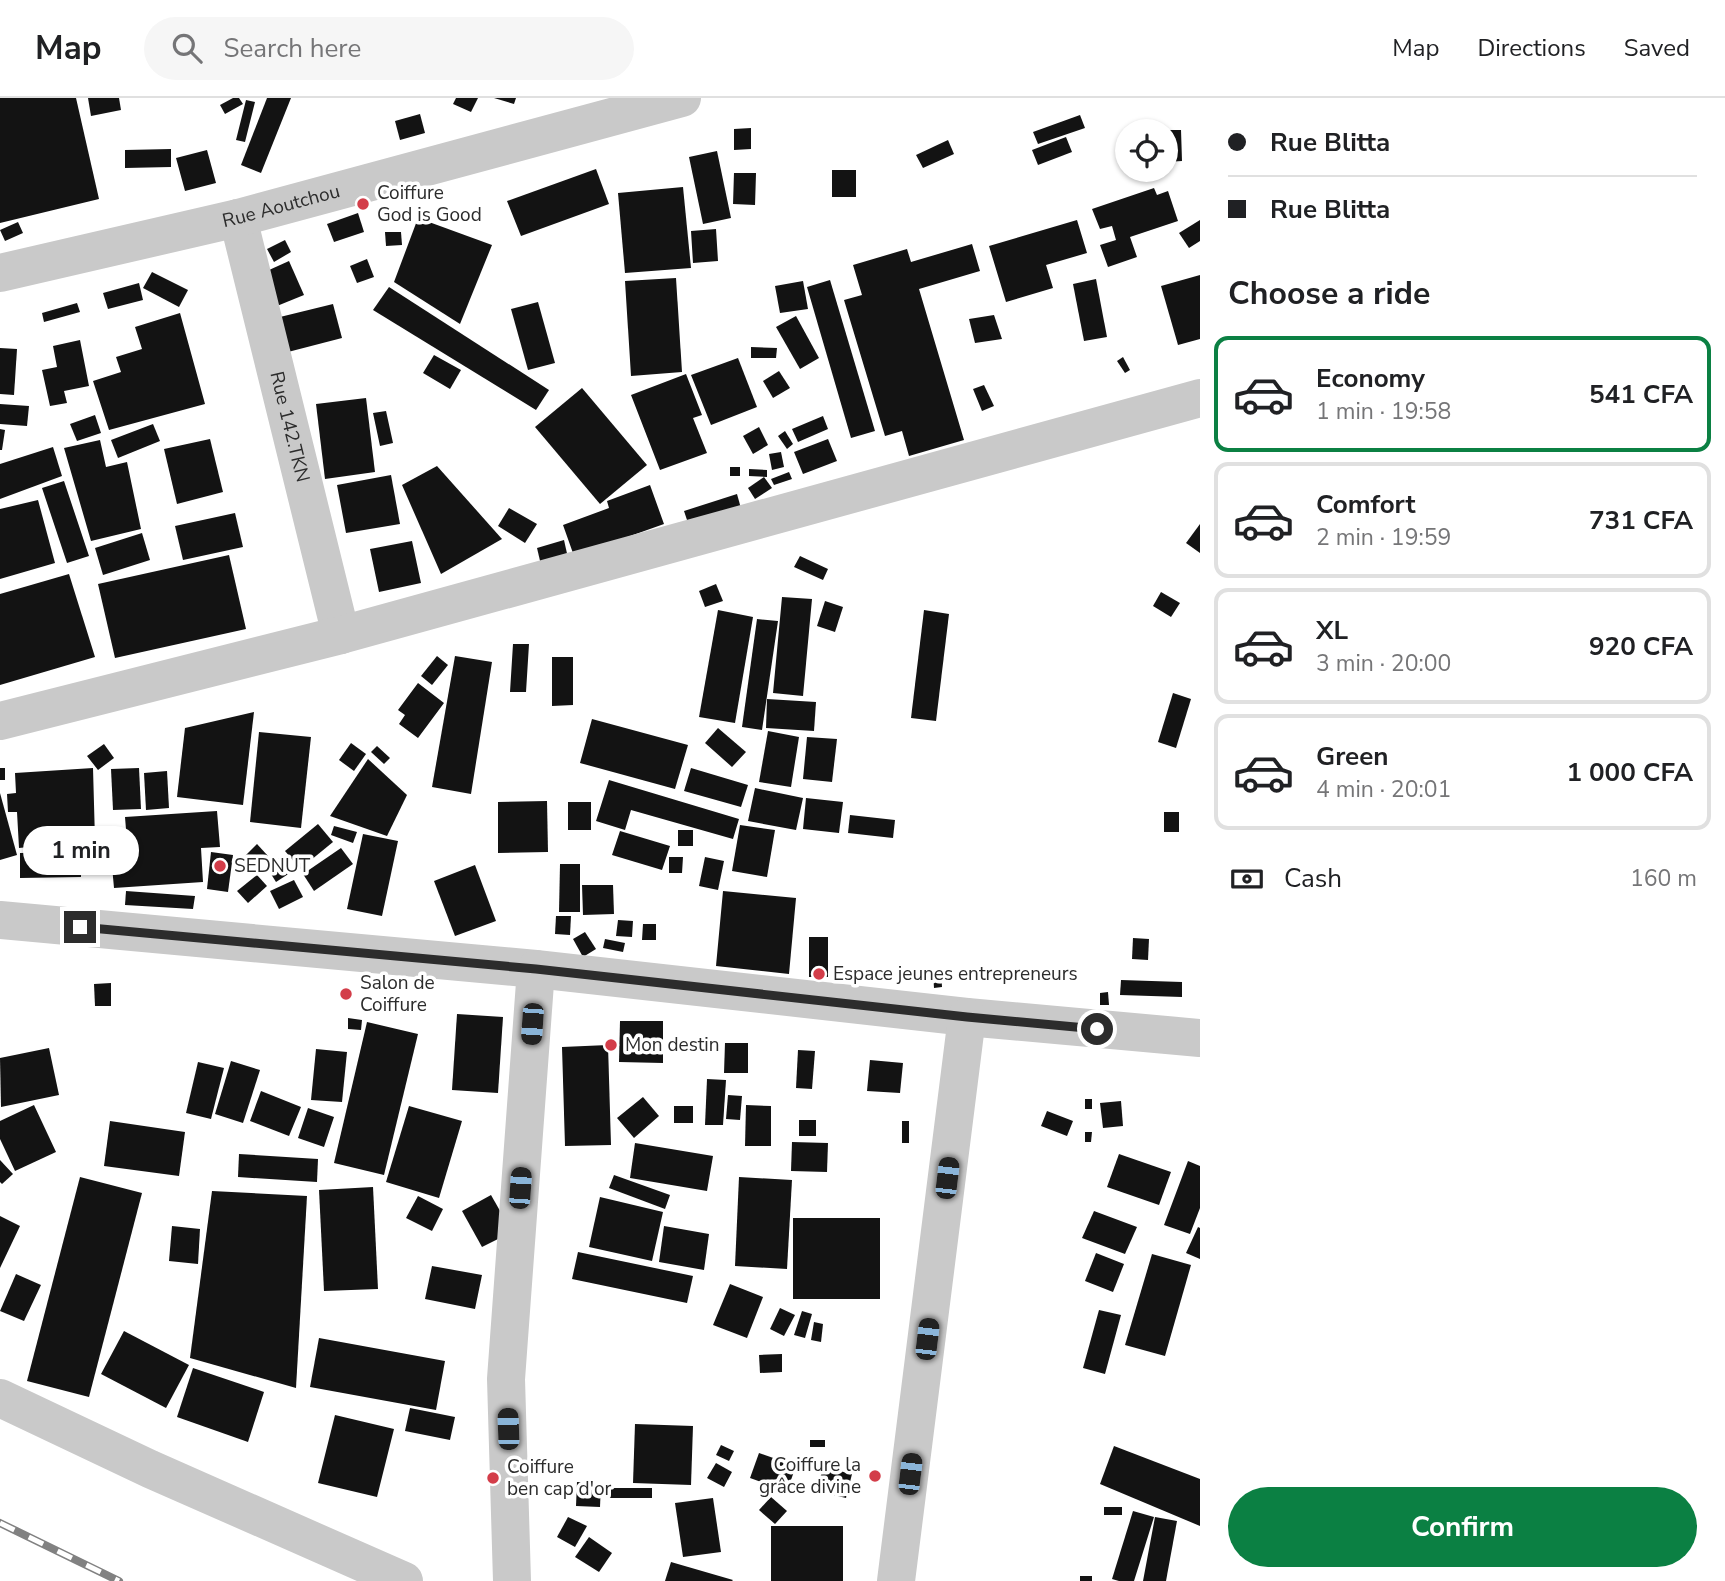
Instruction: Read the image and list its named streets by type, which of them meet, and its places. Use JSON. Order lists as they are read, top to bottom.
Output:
{
  "streets": {
    "street": ["Rue Aoutchou", "Rue 142.TKN"]
  },
  "crossings": [
    ["Rue Aoutchou", "Rue 142.TKN"]
  ],
  "places": [
    "Coiffure God is Good",
    "SEDNUT",
    "Espace jeunes entrepreneurs",
    "Salon de Coiffure",
    "Mon destin",
    "Coiffure la grâce divine",
    "Coiffure ben cap d'or"
  ],
  "page": {
    "header": "Map",
    "search": "Search here",
    "nav": ["Map", "Directions", "Saved"],
    "banner": ["Rue Blitta", "Rue Blitta"],
    "heading": "Choose a ride",
    "list": [
      {
        "name": "Economy",
        "note": "1 min · 19:58",
        "value": "541 CFA"
      },
      {
        "name": "Comfort",
        "note": "2 min · 19:59",
        "value": "731 CFA"
      },
      {
        "name": "XL",
        "note": "3 min · 20:00",
        "value": "920 CFA"
      },
      {
        "name": "Green",
        "note": "4 min · 20:01",
        "value": "1 000 CFA"
      }
    ],
    "bubble": "1 min",
    "pay": ["Cash", "160 m"],
    "buttons": "Confirm"
  }
}
